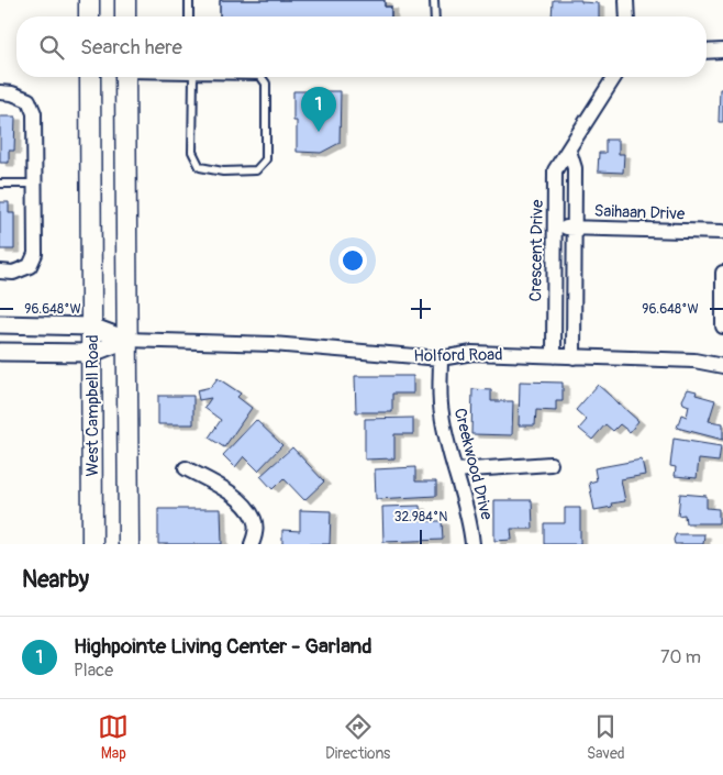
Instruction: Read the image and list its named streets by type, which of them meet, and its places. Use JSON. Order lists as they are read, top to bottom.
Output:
{
  "streets": {
    "main road": ["West Campbell Road"],
    "street": [
      "Saihaan Drive",
      "Crescent Drive",
      "Holford Road",
      "Creekwood Drive"
    ]
  },
  "crossings": [
    ["Saihaan Drive", "Crescent Drive"],
    ["Crescent Drive", "Holford Road"],
    ["Holford Road", "West Campbell Road"],
    ["Holford Road", "Creekwood Drive"]
  ],
  "page": {
    "search": "Search here",
    "pins": "1",
    "heading": "Nearby",
    "list": [
      {
        "mark": "1",
        "name": "Highpointe Living Center - Garland",
        "note": "Place",
        "value": "70 m"
      }
    ],
    "nav": ["Map", "Directions", "Saved"]
  },
  "coordinates": ["96.648°W", "32.984°N"]
}
